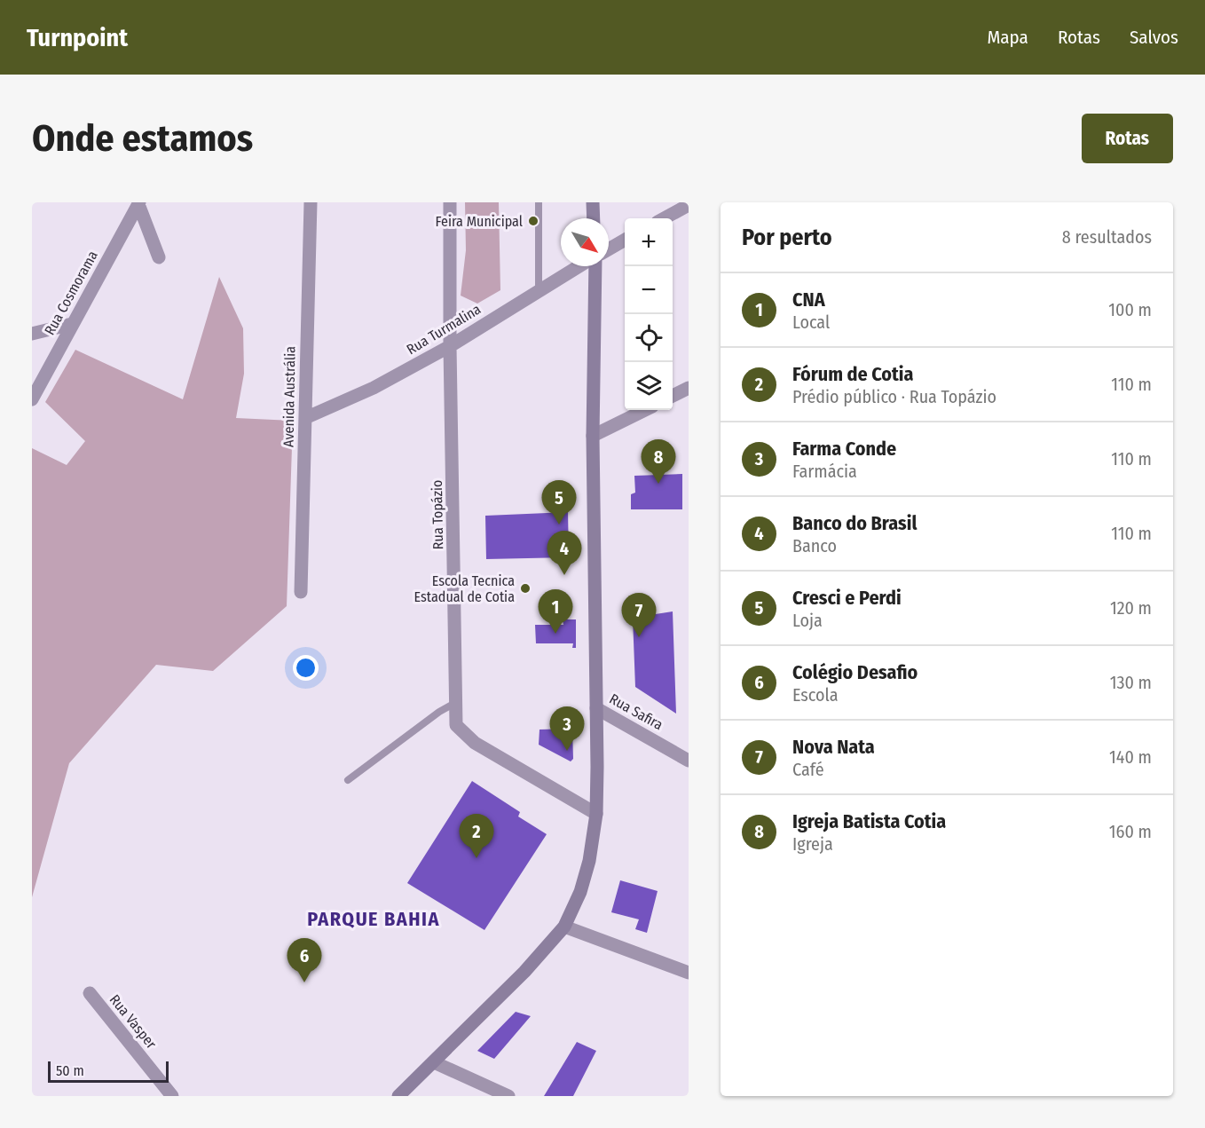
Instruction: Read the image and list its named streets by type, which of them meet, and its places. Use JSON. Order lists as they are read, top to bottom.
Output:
{
  "streets": {
    "street": [
      "Rua Cosmorama",
      "Rua Turmalina",
      "Avenida Austrália",
      "Rua Topázio",
      "Rua Safira",
      "Rua Vasper"
    ]
  },
  "crossings": [
    ["Rua Turmalina", "Avenida Austrália"],
    ["Rua Turmalina", "Rua Topázio"]
  ],
  "districts": ["PARQUE BAHIA"],
  "places": ["Feira Municipal", "Escola Tecnica Estadual de Cotia"],
  "scale_bar": "50 m",
  "north": "bottom right",
  "page": {
    "header": "Turnpoint",
    "nav": ["Mapa", "Rotas", "Salvos"],
    "buttons": "Rotas",
    "title": "Onde estamos",
    "heading": ["Por perto", "8 resultados"],
    "map_buttons": ["+", "−"],
    "list": [
      {
        "mark": "1",
        "name": "CNA",
        "note": "Local",
        "value": "100 m"
      },
      {
        "mark": "2",
        "name": "Fórum de Cotia",
        "note": "Prédio público · Rua Topázio",
        "value": "110 m"
      },
      {
        "mark": "3",
        "name": "Farma Conde",
        "note": "Farmácia",
        "value": "110 m"
      },
      {
        "mark": "4",
        "name": "Banco do Brasil",
        "note": "Banco",
        "value": "110 m"
      },
      {
        "mark": "5",
        "name": "Cresci e Perdi",
        "note": "Loja",
        "value": "120 m"
      },
      {
        "mark": "6",
        "name": "Colégio Desafio",
        "note": "Escola",
        "value": "130 m"
      },
      {
        "mark": "7",
        "name": "Nova Nata",
        "note": "Café",
        "value": "140 m"
      },
      {
        "mark": "8",
        "name": "Igreja Batista Cotia",
        "note": "Igreja",
        "value": "160 m"
      }
    ],
    "pins": [
      "8",
      "5",
      "4",
      "1",
      "7",
      "3",
      "2",
      "6"
    ],
    "scale": "50 m"
  }
}
